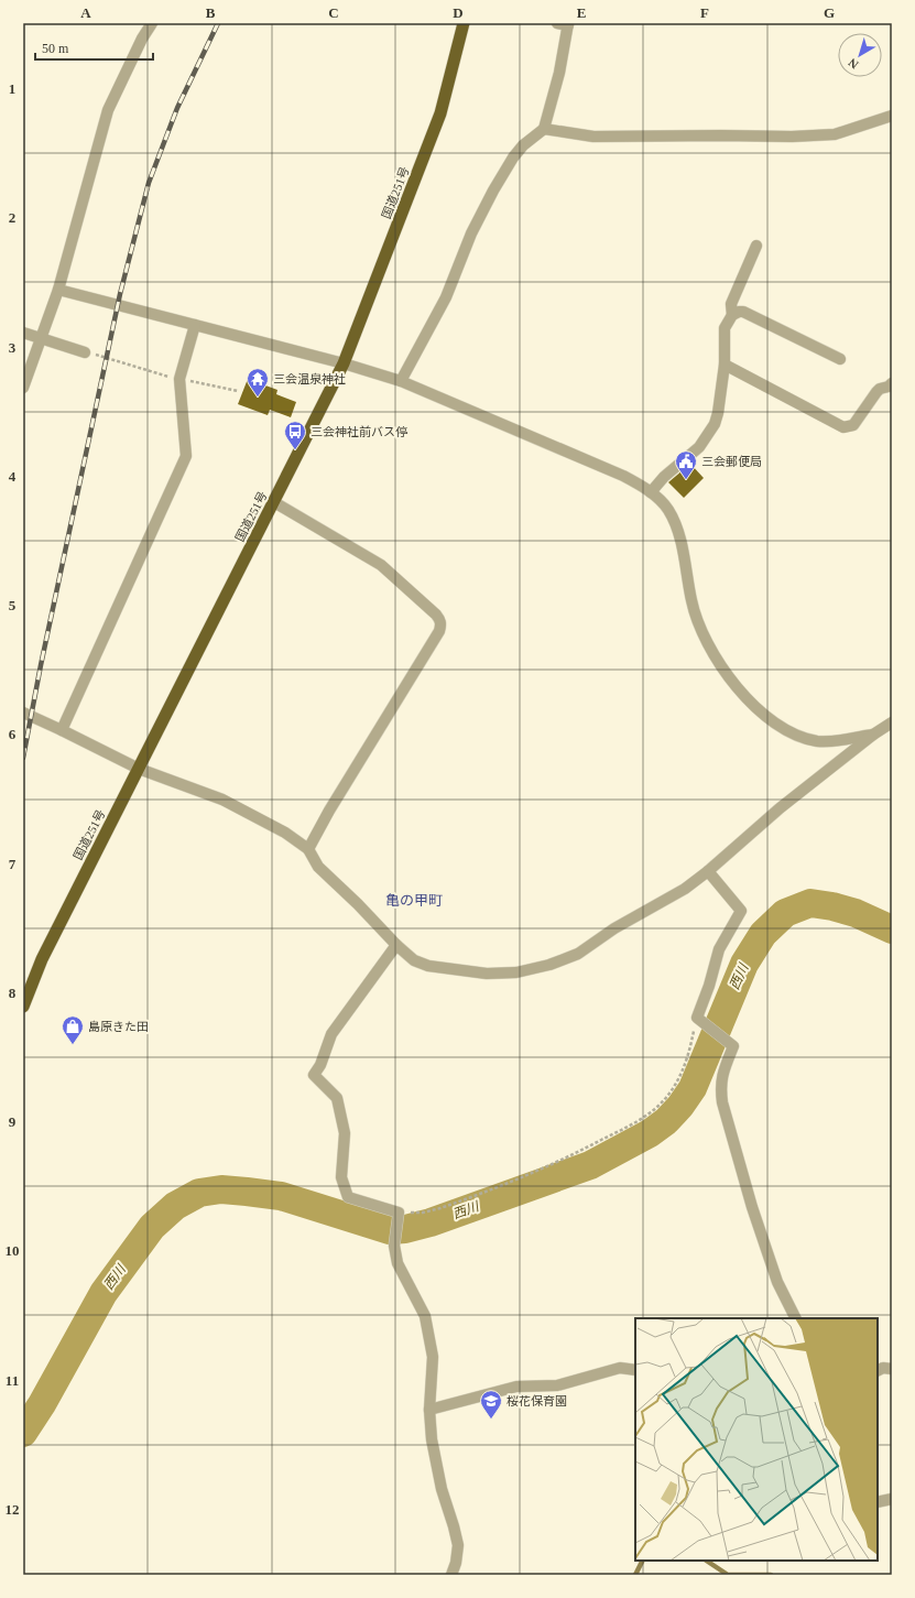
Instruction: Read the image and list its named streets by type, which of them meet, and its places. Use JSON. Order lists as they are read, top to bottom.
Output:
{
  "streets": {
    "highway": ["国道251号"]
  },
  "districts": ["亀の甲町"],
  "water": ["西川"],
  "places": {
    "temple": ["三会温泉神社"],
    "bus stop": ["三会神社前バス停"],
    "public building": ["三会郵便局"],
    "shop": ["島原きた田"],
    "school or university": ["桜花保育園"]
  },
  "scale_bar": "50 m",
  "north": "bottom left",
  "grid": {
    "columns": [
      "A",
      "B",
      "C",
      "D",
      "E",
      "F",
      "G"
    ],
    "rows": [
      "1",
      "2",
      "3",
      "4",
      "5",
      "6",
      "7",
      "8",
      "9",
      "10",
      "11",
      "12"
    ]
  }
}
